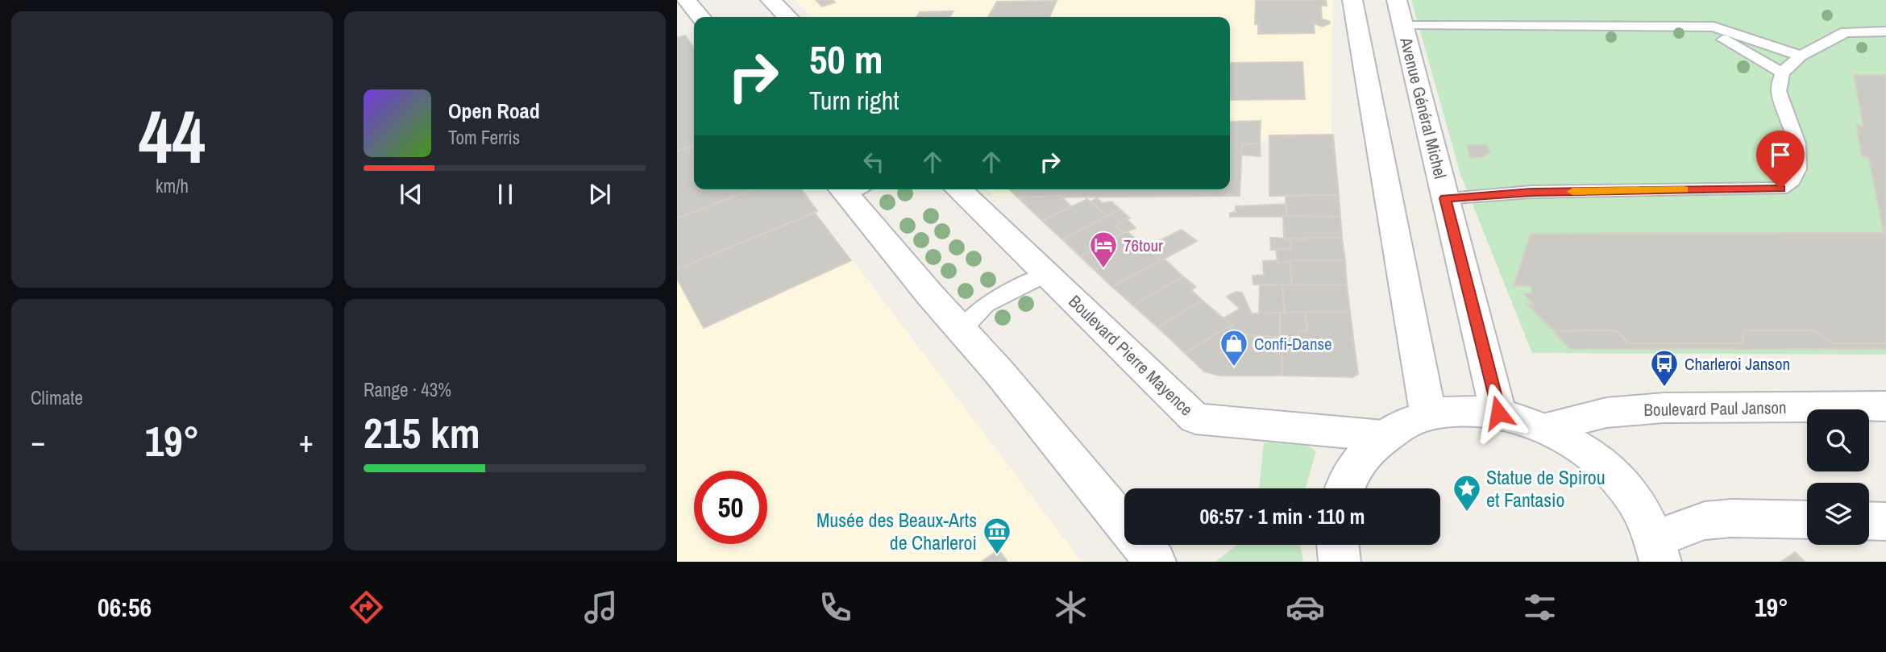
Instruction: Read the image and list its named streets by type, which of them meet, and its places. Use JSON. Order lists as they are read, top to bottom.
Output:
{
  "streets": {
    "main road": ["Avenue Général Michel", "Boulevard Pierre Mayence", "Boulevard Paul Janson"]
  },
  "places": {
    "hotel": ["76tour"],
    "shop": ["Confi-Danse"],
    "bus stop": ["Charleroi Janson"],
    "place": ["Statue de Spirou et Fantasio"],
    "museum": ["Musée des Beaux-Arts de Charleroi"]
  },
  "page": {
    "tile": [
      ["44", "km/h"],
      "Climate",
      ["Range · 43%", "215 km"]
    ],
    "turn": ["50 m", "Turn right"],
    "song": ["Open Road", "Tom Ferris"],
    "heat": ["−", "19°", "+"],
    "limit": "50",
    "trip": "06:57 · 1 min · 110 m",
    "tabs": ["06:56", "19°"]
  }
}
